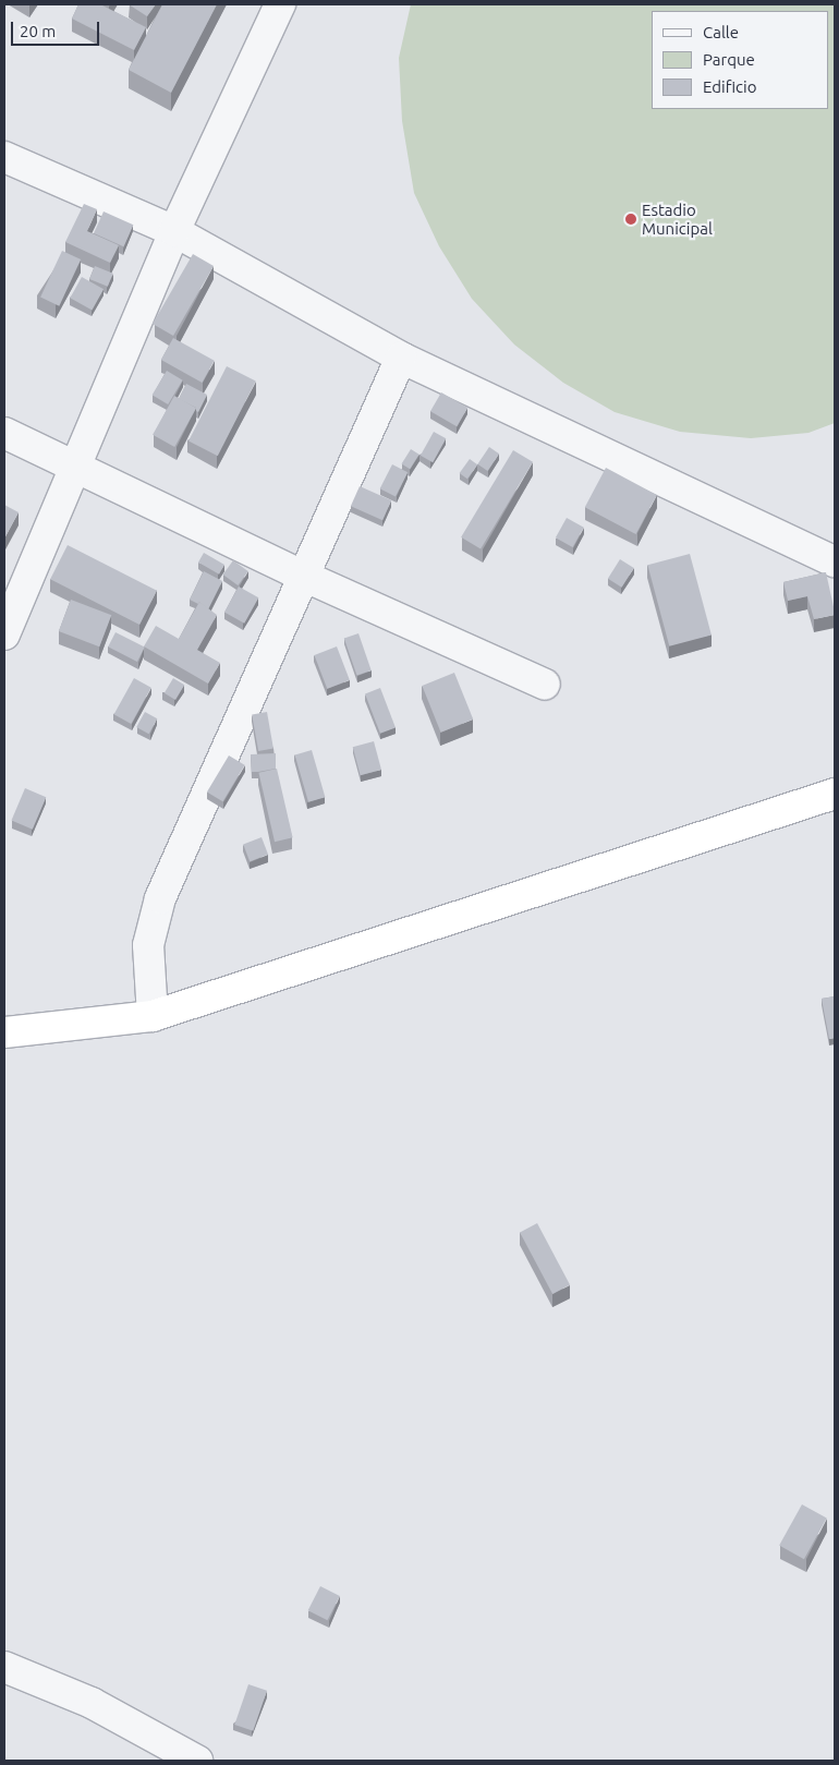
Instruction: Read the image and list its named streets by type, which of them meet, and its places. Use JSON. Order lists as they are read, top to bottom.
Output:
{
  "places": ["Estadio Municipal"],
  "legend": ["Calle", "Parque", "Edificio"],
  "scale_bar": "20 m"
}
